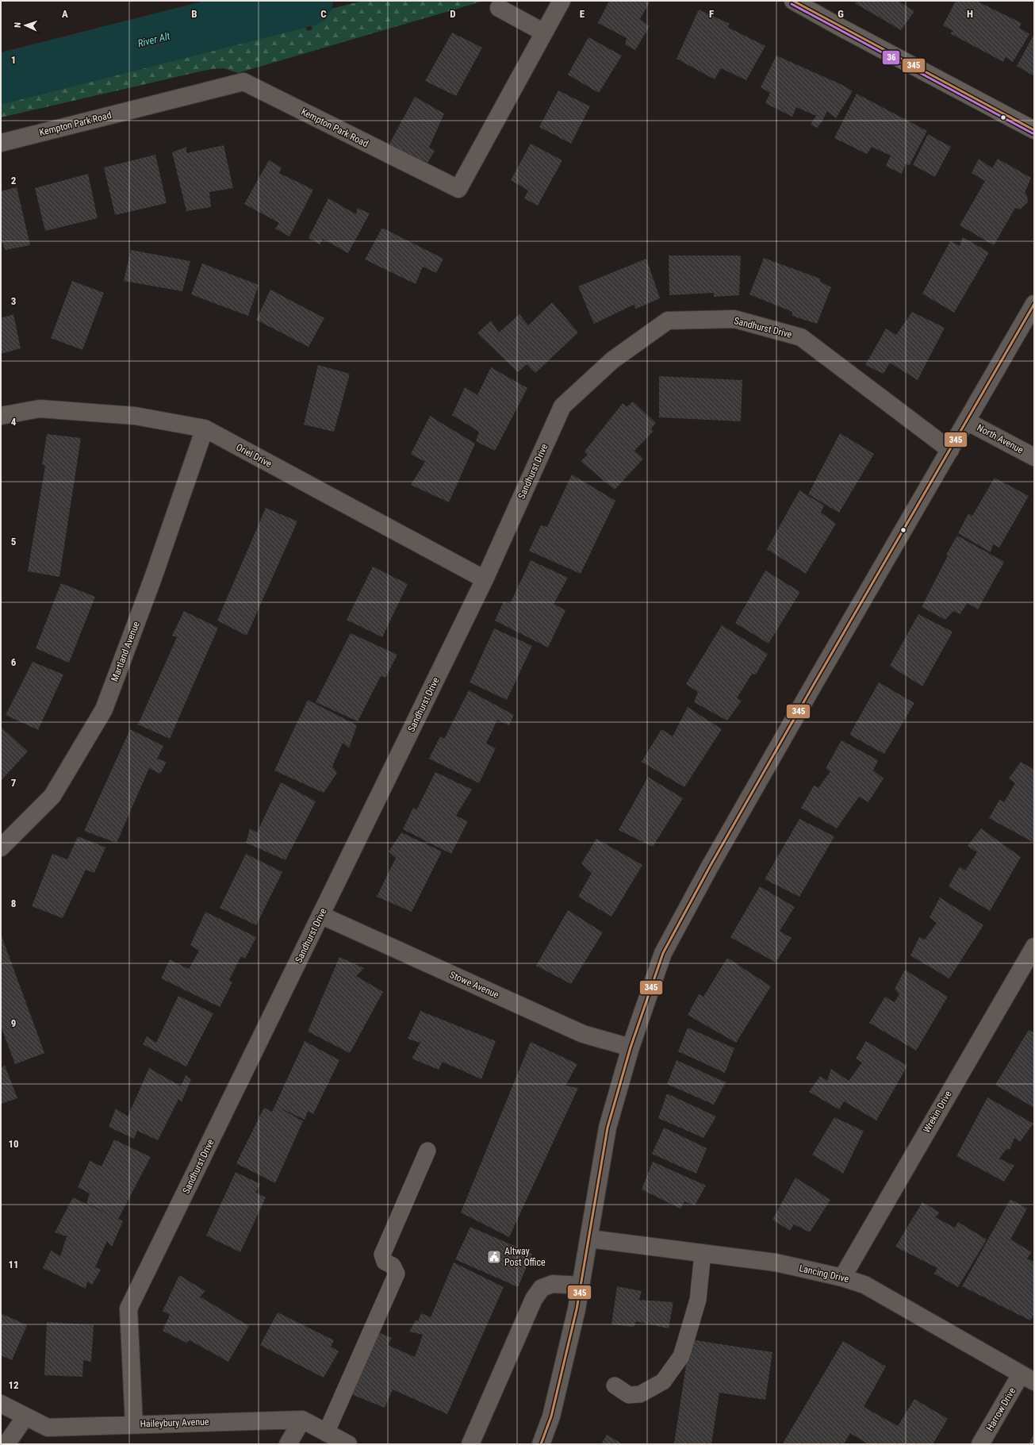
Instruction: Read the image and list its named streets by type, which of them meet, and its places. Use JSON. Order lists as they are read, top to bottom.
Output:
{
  "streets": {
    "street": [
      "Kempton Park Road",
      "Sandhurst Drive",
      "North Avenue",
      "Oriel Drive",
      "Martland Avenue",
      "Stowe Avenue",
      "Wrekin Drive",
      "Lancing Drive",
      "Harrow Drive",
      "Haileybury Avenue"
    ]
  },
  "crossings": [
    ["Sandhurst Drive", "Oriel Drive"],
    ["Sandhurst Drive", "Stowe Avenue"],
    ["Sandhurst Drive", "Haileybury Avenue"],
    ["Oriel Drive", "Martland Avenue"],
    ["Wrekin Drive", "Lancing Drive"],
    ["Lancing Drive", "Harrow Drive"]
  ],
  "water": ["River Alt"],
  "places": {
    "public building": ["Altway Post Office"]
  },
  "lines": ["transit line 345", "transit line 36"],
  "north": "left",
  "grid": {
    "columns": [
      "A",
      "B",
      "C",
      "D",
      "E",
      "F",
      "G",
      "H"
    ],
    "rows": [
      "1",
      "2",
      "3",
      "4",
      "5",
      "6",
      "7",
      "8",
      "9",
      "10",
      "11",
      "12"
    ]
  }
}
